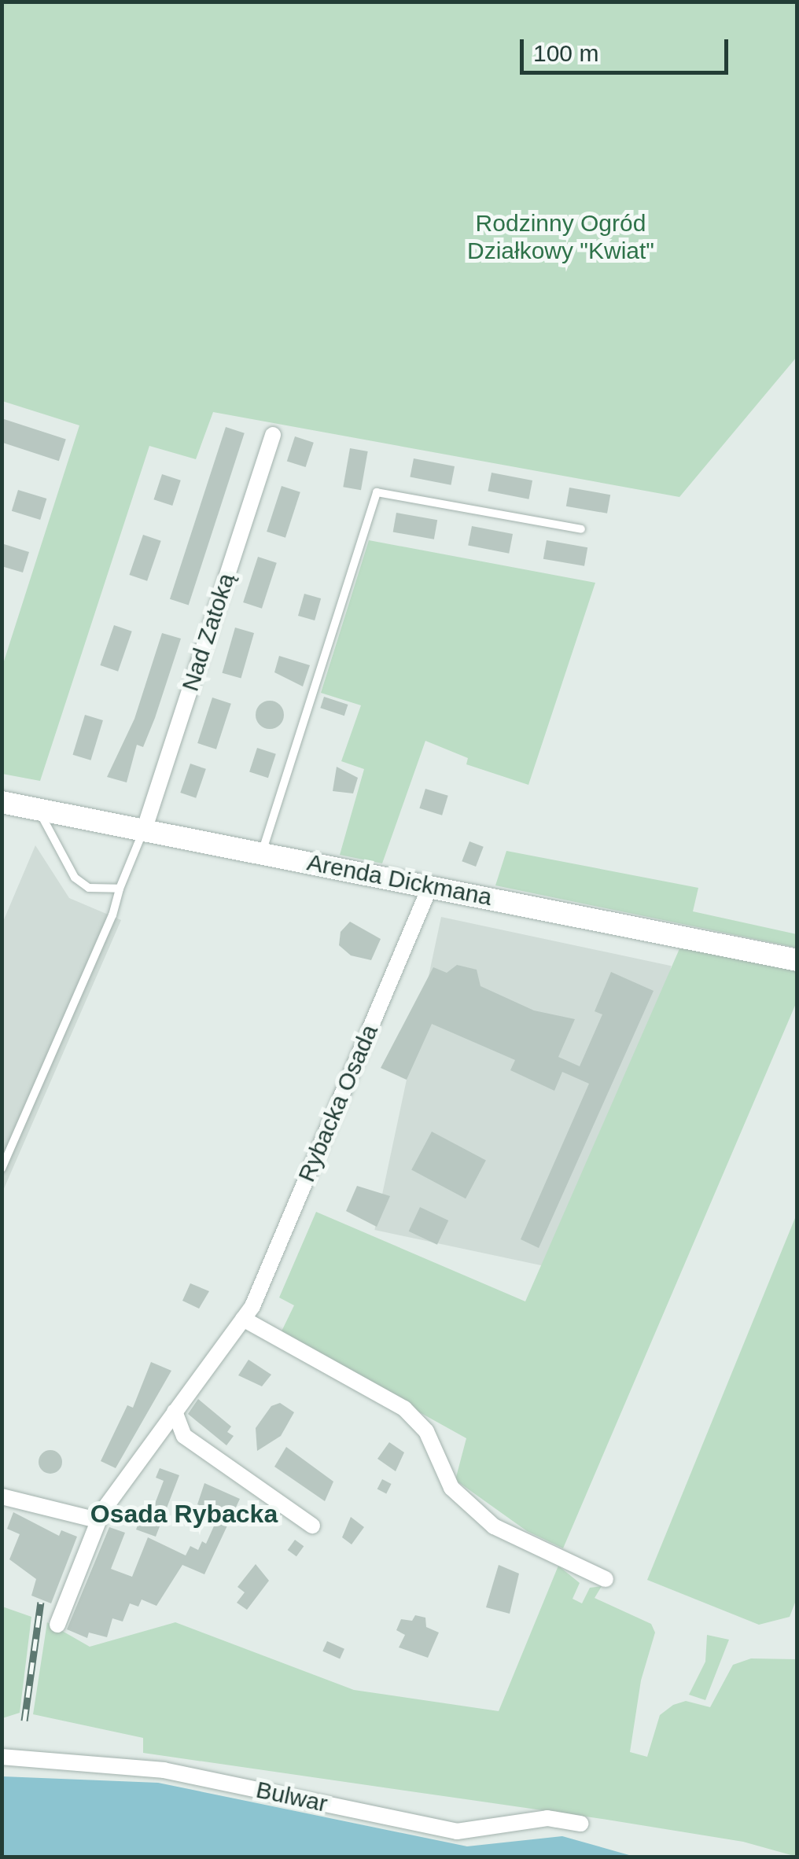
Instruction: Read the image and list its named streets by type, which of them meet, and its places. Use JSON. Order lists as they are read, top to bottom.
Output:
{
  "streets": {
    "street": [
      "Nad Zatoką",
      "Arenda Dickmana",
      "Rybacka Osada",
      "Bulwar"
    ]
  },
  "crossings": [
    ["Nad Zatoką", "Arenda Dickmana"],
    ["Arenda Dickmana", "Rybacka Osada"]
  ],
  "districts": ["Osada Rybacka"],
  "parks": ["Rodzinny Ogród Działkowy \"Kwiat\""],
  "scale_bar": "100 m"
}
